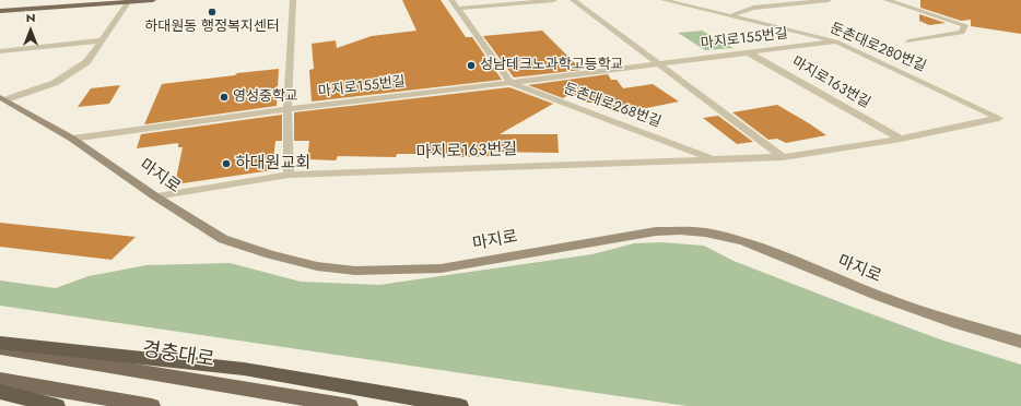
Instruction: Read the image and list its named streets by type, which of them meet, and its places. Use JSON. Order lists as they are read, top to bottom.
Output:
{
  "streets": {
    "main road": ["마지로", "경충대로"],
    "street": [
      "마지로155번길",
      "둔촌대로280번길",
      "마지로163번길",
      "둔촌대로268번길"
    ]
  },
  "crossings": [
    ["마지로155번길", "둔촌대로280번길"],
    ["마지로155번길", "마지로163번길"],
    ["마지로155번길", "둔촌대로268번길"],
    ["마지로155번길", "마지로"],
    ["둔촌대로280번길", "마지로163번길"],
    ["마지로163번길", "둔촌대로268번길"],
    ["마지로163번길", "마지로"]
  ],
  "places": [
    "하대원동 행정복지센터",
    "성남테크노과학고등학교",
    "영성중학교",
    "하대원교회"
  ],
  "north": "top"
}
